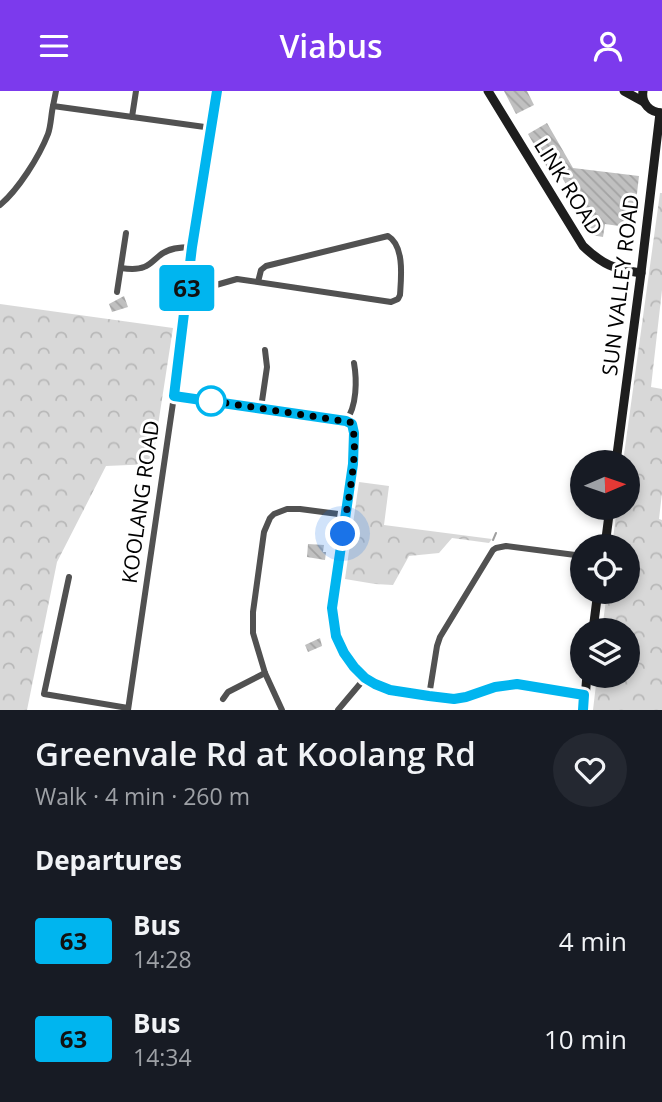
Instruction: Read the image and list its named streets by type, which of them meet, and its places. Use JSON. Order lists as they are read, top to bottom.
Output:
{
  "streets": {
    "street": ["LINK ROAD", "SUN VALLEY ROAD", "KOOLANG ROAD"]
  },
  "crossings": [
    ["LINK ROAD", "SUN VALLEY ROAD"]
  ],
  "lines": ["bus line 63"],
  "north": "right",
  "page": {
    "header": "Viabus",
    "on_map": "63",
    "heading": [
      ["Greenvale Rd at Koolang Rd", "Walk · 4 min · 260 m"],
      "Departures"
    ],
    "list": [
      {
        "mark": "63",
        "name": "Bus",
        "note": "14:28",
        "value": "4 min"
      },
      {
        "mark": "63",
        "name": "Bus",
        "note": "14:34",
        "value": "10 min"
      }
    ]
  }
}
